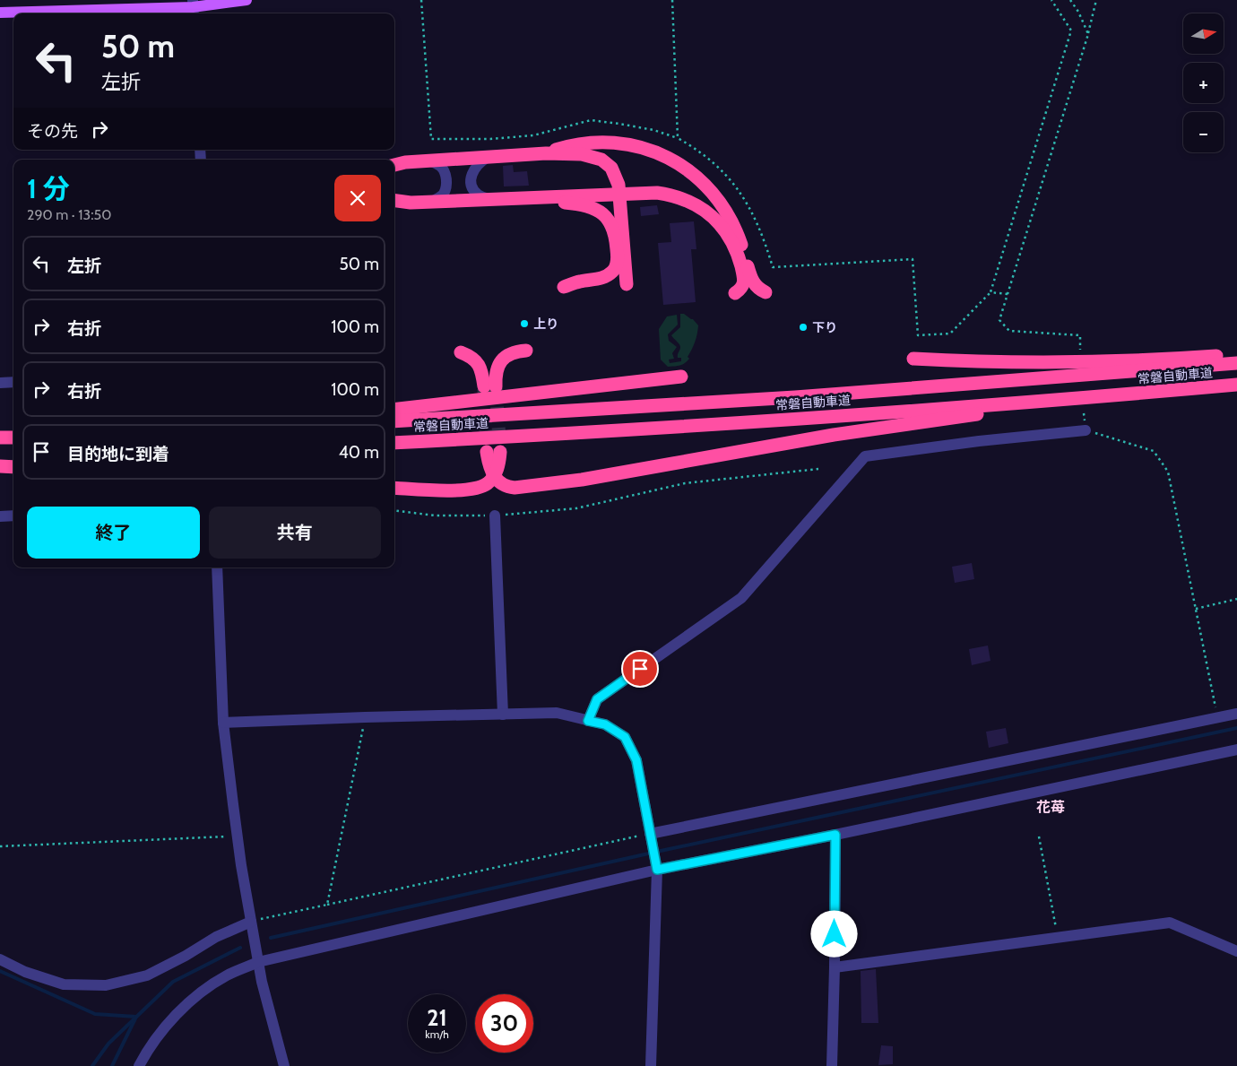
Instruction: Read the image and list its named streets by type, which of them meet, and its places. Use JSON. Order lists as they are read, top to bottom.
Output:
{
  "streets": {
    "highway": ["常磐自動車道"]
  },
  "districts": ["花苺"],
  "places": ["上り", "下り"],
  "north": "right",
  "page": {
    "map_buttons": ["+", "−"],
    "turn": ["50 m", "左折"],
    "then": "その先",
    "heading": ["1 分", "290 m · 13:50"],
    "list": [
      {
        "name": "左折",
        "value": "50 m"
      },
      {
        "name": "右折",
        "value": "100 m"
      },
      {
        "name": "右折",
        "value": "100 m"
      },
      {
        "name": "目的地に到着",
        "value": "40 m"
      }
    ],
    "buttons": ["終了", "共有"],
    "speed": "21 km/h",
    "limit": "30"
  }
}
